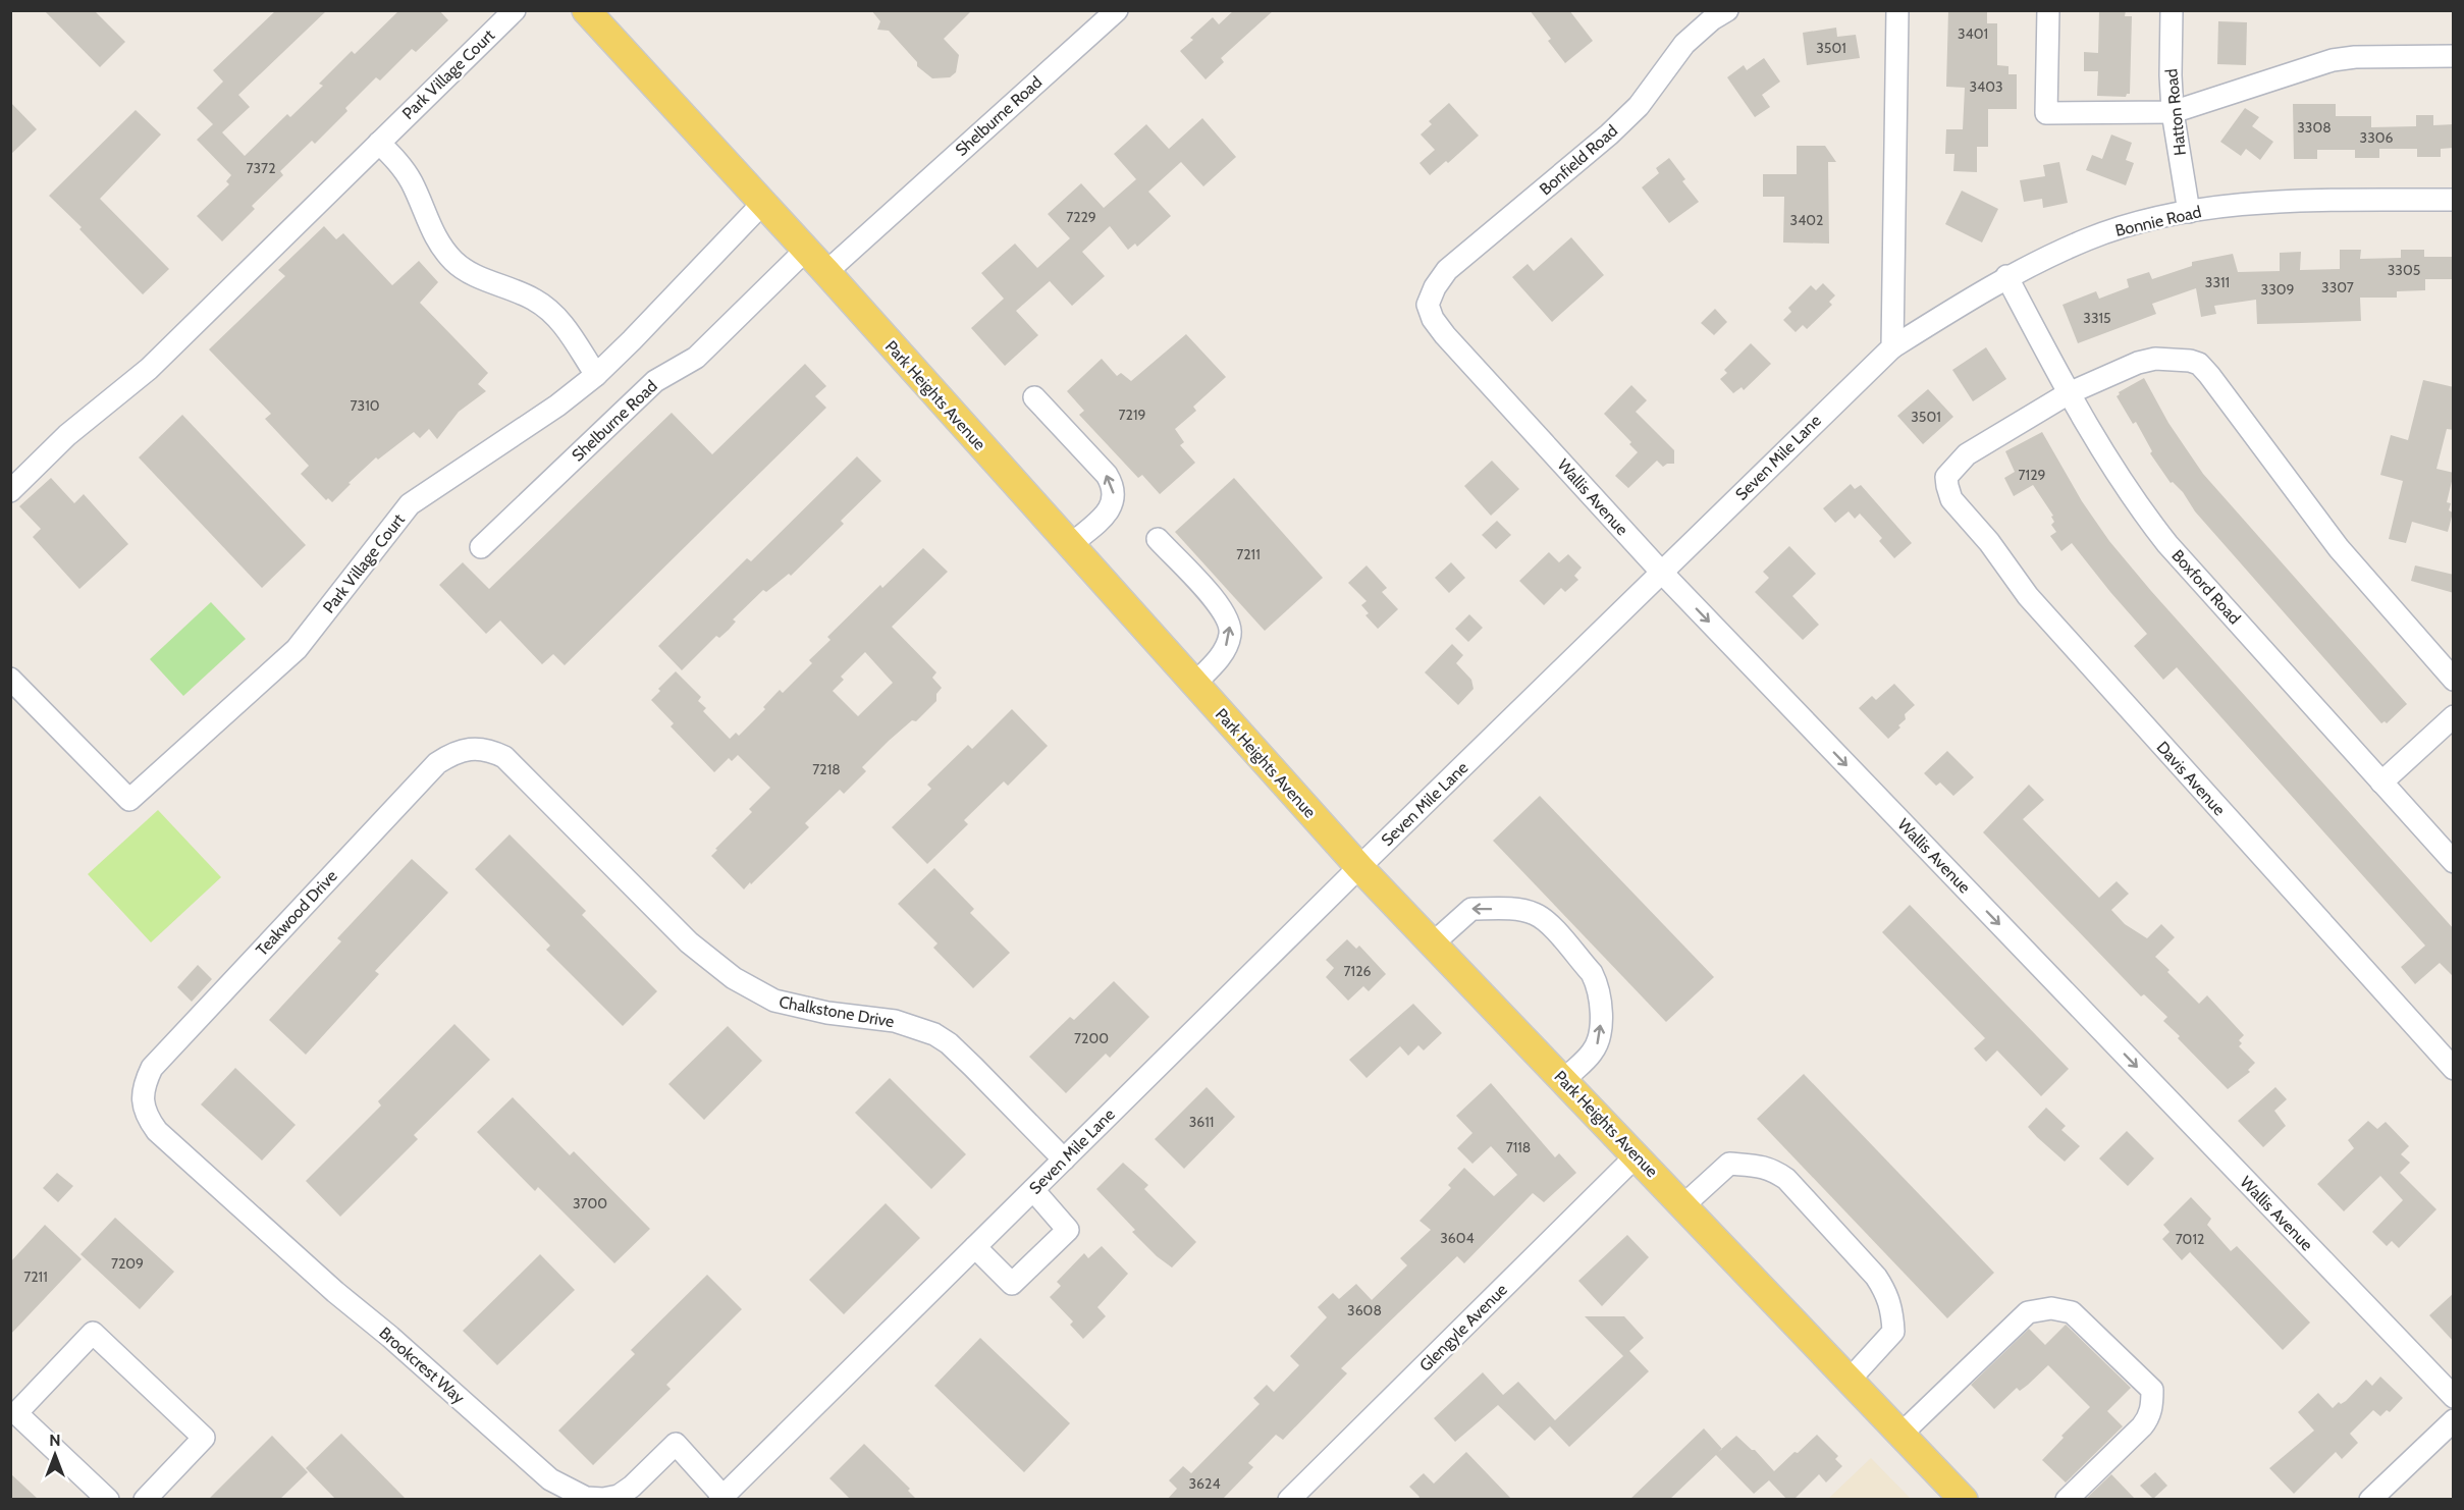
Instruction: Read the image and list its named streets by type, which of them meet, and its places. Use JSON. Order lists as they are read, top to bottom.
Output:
{
  "streets": {
    "main road": ["Park Heights Avenue"],
    "street": [
      "Park Village Court",
      "Hatton Road",
      "Shelburne Road",
      "Bonfield Road",
      "Bonnie Road",
      "Seven Mile Lane",
      "Wallis Avenue",
      "Boxford Road",
      "Davis Avenue",
      "Teakwood Drive",
      "Chalkstone Drive",
      "Glengyle Avenue",
      "Brookcrest Way"
    ]
  },
  "crossings": [
    ["Park Village Court", "Park Heights Avenue"],
    ["Hatton Road", "Bonnie Road"],
    ["Shelburne Road", "Park Heights Avenue"],
    ["Bonfield Road", "Wallis Avenue"],
    ["Bonnie Road", "Seven Mile Lane"],
    ["Bonnie Road", "Boxford Road"],
    ["Park Heights Avenue", "Seven Mile Lane"],
    ["Park Heights Avenue", "Glengyle Avenue"],
    ["Seven Mile Lane", "Wallis Avenue"],
    ["Seven Mile Lane", "Chalkstone Drive"],
    ["Seven Mile Lane", "Brookcrest Way"],
    ["Boxford Road", "Davis Avenue"],
    ["Teakwood Drive", "Chalkstone Drive"],
    ["Teakwood Drive", "Brookcrest Way"]
  ],
  "one_way": ["Wallis Avenue"],
  "house_numbers": [
    "3401",
    "3501",
    "3403",
    "3308",
    "3306",
    "7372",
    "7229",
    "3402",
    "3305",
    "3311",
    "3307",
    "3309",
    "3315",
    "7310",
    "7219",
    "3501",
    "7129",
    "7211",
    "7218",
    "7126",
    "7200",
    "3611",
    "7118",
    "3700",
    "3604",
    "7012",
    "7209",
    "7211",
    "3608",
    "3624"
  ],
  "north": "top"
}
